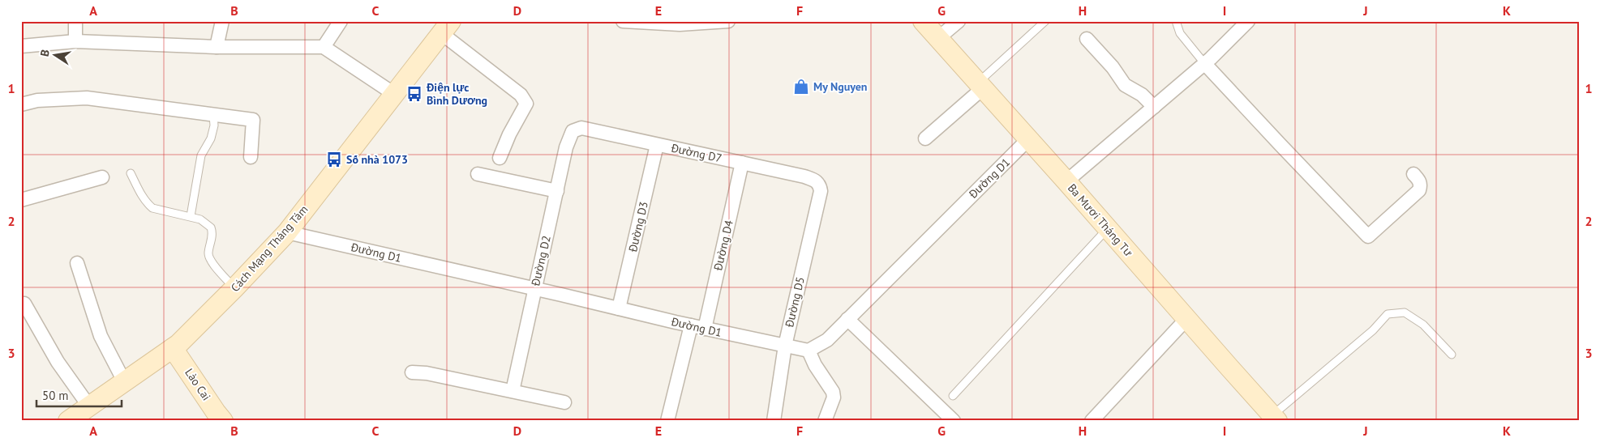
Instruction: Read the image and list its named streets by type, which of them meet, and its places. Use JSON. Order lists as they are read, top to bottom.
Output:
{
  "streets": {
    "street": [
      "Đường D7",
      "Đường D1",
      "Ba Mươi Tháng Tư",
      "Đường D3",
      "Đường D4",
      "Cách Mạng Tháng Tám",
      "Đường D2",
      "Đường D5",
      "Lào Cai"
    ]
  },
  "crossings": [
    ["Đường D7", "Đường D3"],
    ["Đường D7", "Đường D4"],
    ["Đường D7", "Đường D2"],
    ["Đường D7", "Đường D5"],
    ["Đường D1", "Ba Mươi Tháng Tư"],
    ["Đường D1", "Đường D3"],
    ["Đường D1", "Đường D4"],
    ["Đường D1", "Cách Mạng Tháng Tám"],
    ["Đường D1", "Đường D2"],
    ["Đường D1", "Đường D5"],
    ["Cách Mạng Tháng Tám", "Lào Cai"]
  ],
  "places": {
    "shop": ["My Nguyen"],
    "bus stop": ["Điện lực Bình Dương", "Số nhà 1073"]
  },
  "scale_bar": "50 m",
  "north": "left",
  "grid": {
    "columns": [
      "A",
      "B",
      "C",
      "D",
      "E",
      "F",
      "G",
      "H",
      "I",
      "J",
      "K"
    ],
    "rows": ["1", "2", "3"]
  }
}
